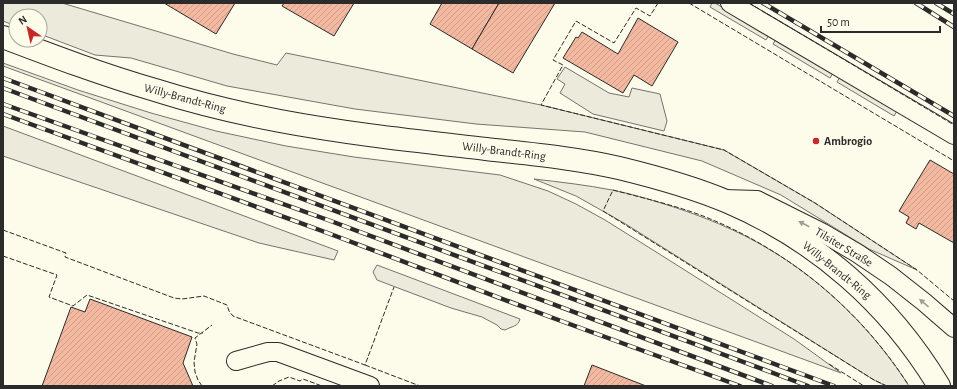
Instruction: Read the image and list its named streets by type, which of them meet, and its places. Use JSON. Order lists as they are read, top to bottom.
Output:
{
  "streets": {
    "main road": ["Willy-Brandt-Ring"],
    "street": ["Tilsiter Straße"]
  },
  "crossings": [
    ["Willy-Brandt-Ring", "Tilsiter Straße"]
  ],
  "places": ["Ambrogio"],
  "scale_bar": "50 m",
  "north": "top left"
}
